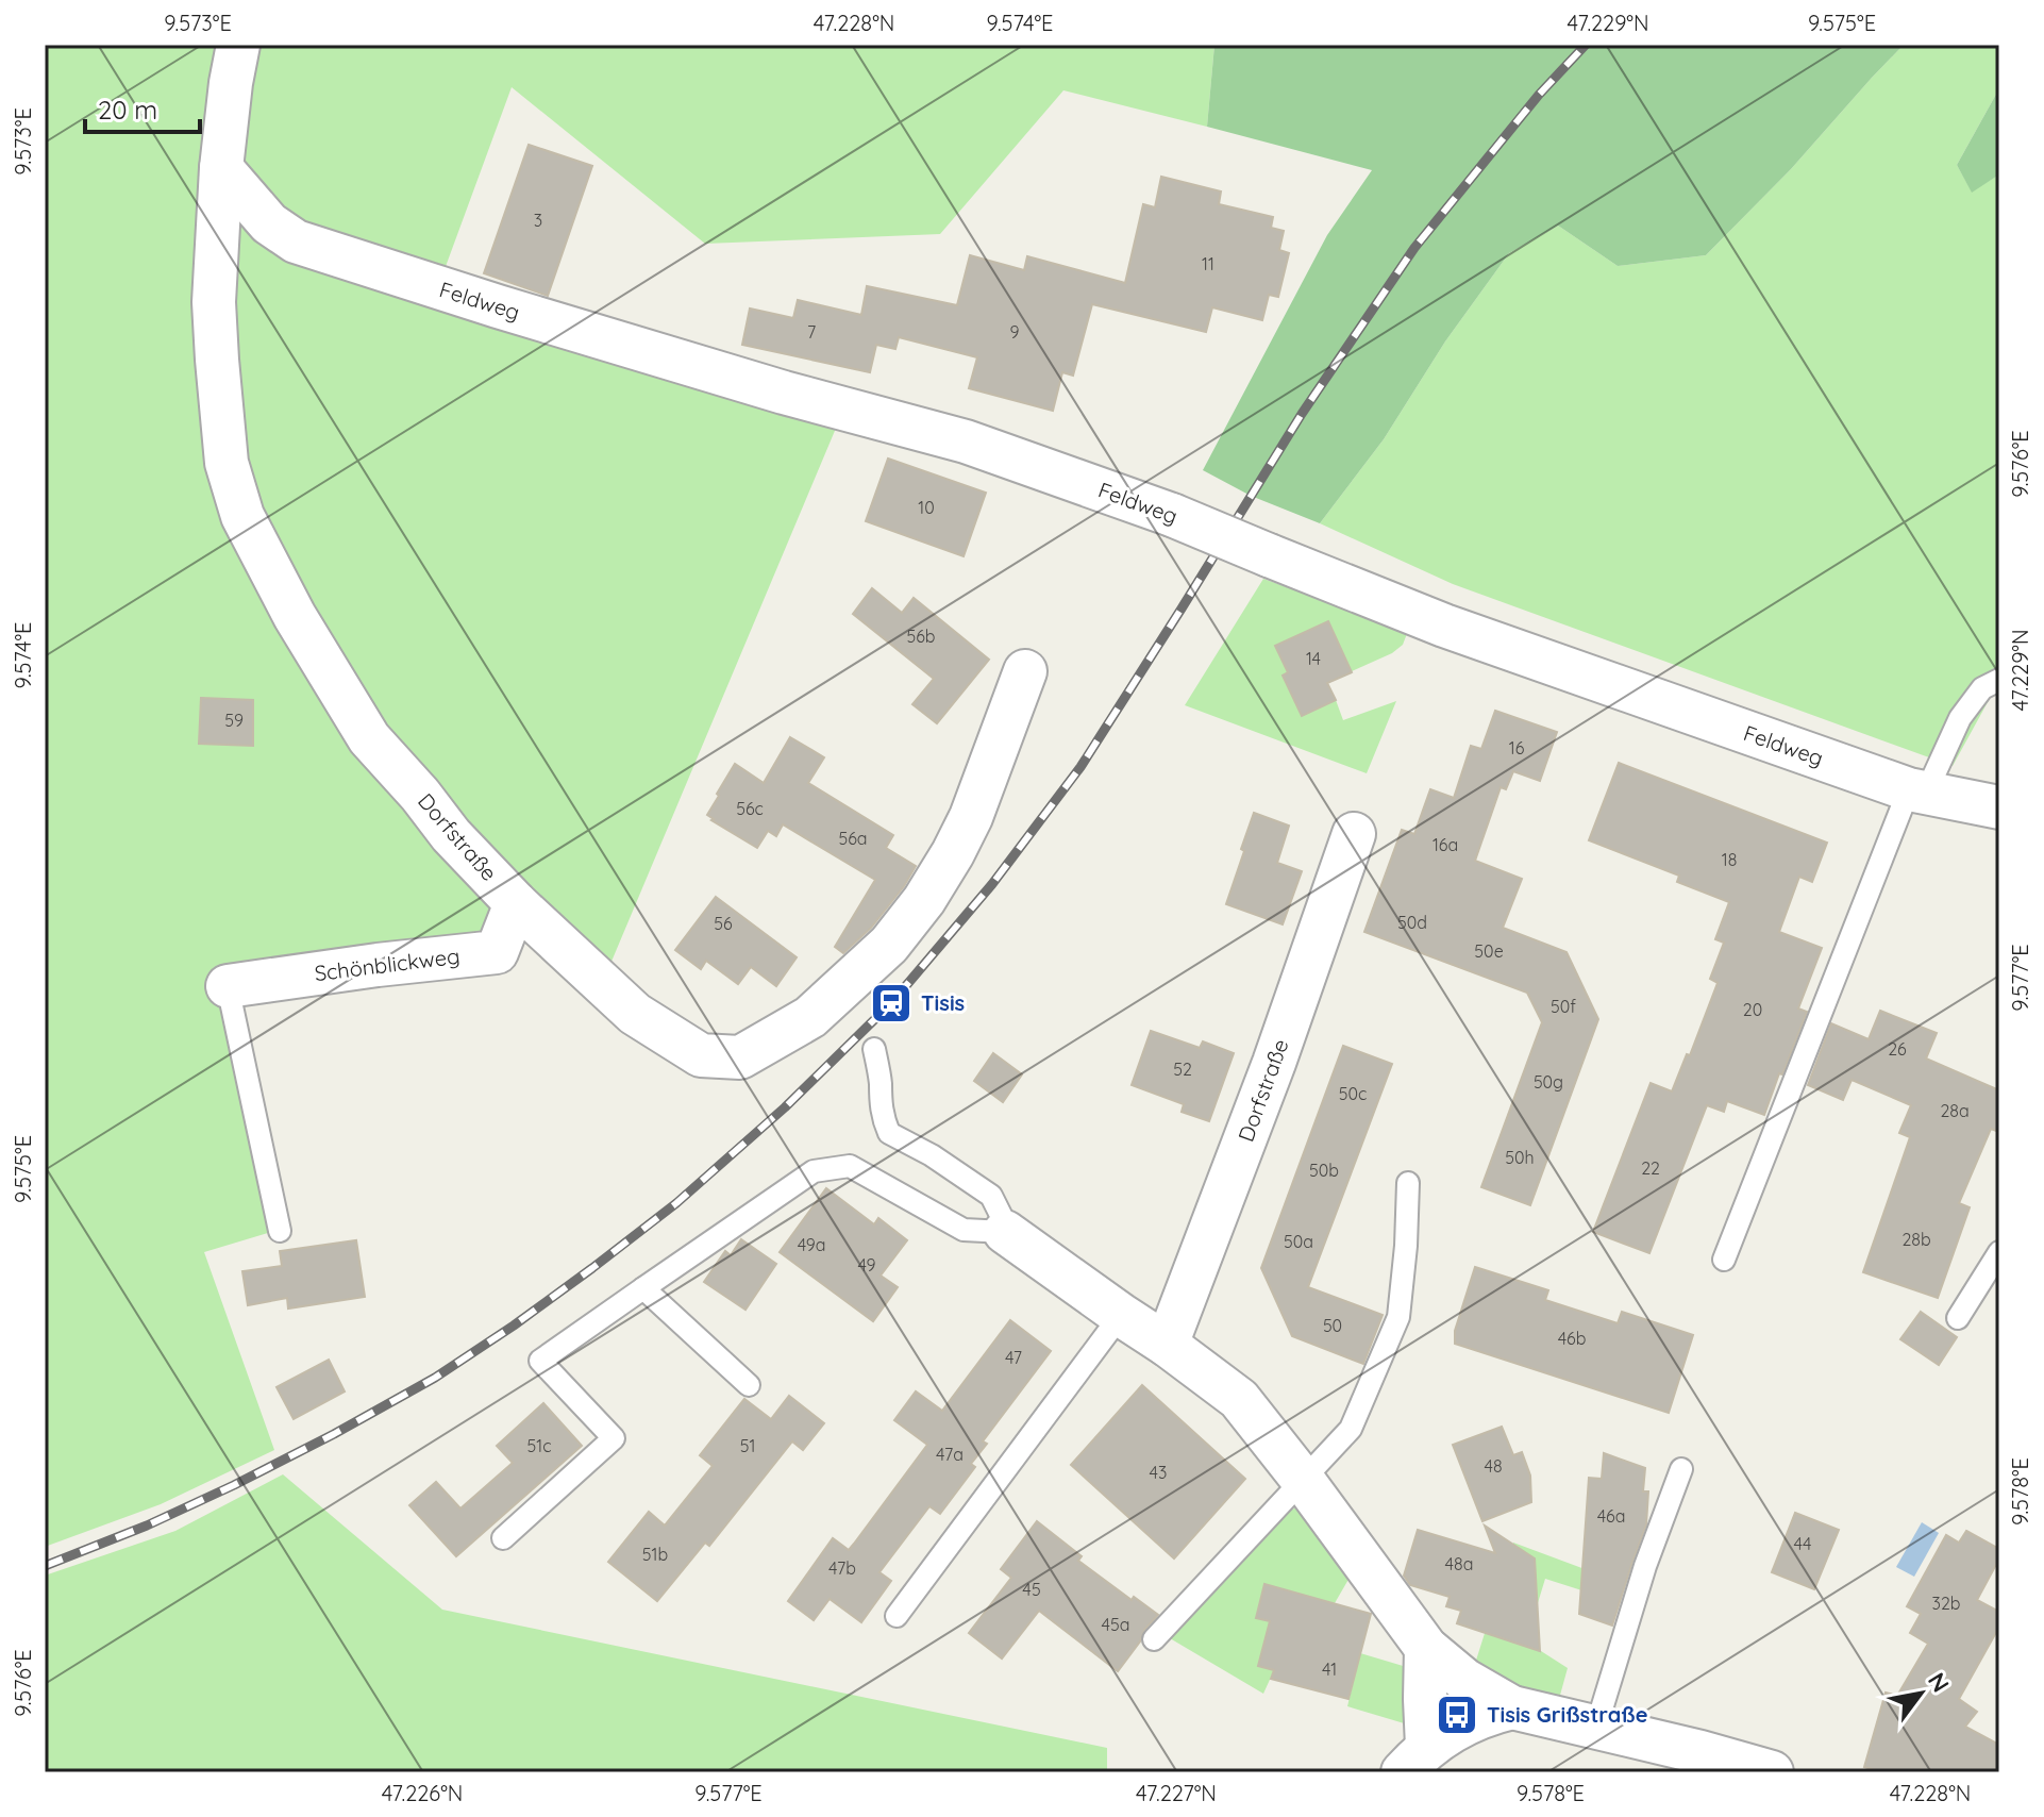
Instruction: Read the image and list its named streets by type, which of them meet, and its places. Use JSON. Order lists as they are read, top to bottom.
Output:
{
  "streets": {
    "street": ["Feldweg", "Dorfstraße", "Schönblickweg"]
  },
  "crossings": [
    ["Feldweg", "Dorfstraße"],
    ["Dorfstraße", "Schönblickweg"]
  ],
  "places": {
    "station": ["Tisis"],
    "bus stop": ["Tisis Grißstraße"]
  },
  "house_numbers": [
    "3",
    "11",
    "7",
    "9",
    "10",
    "56b",
    "14",
    "59",
    "16",
    "56c",
    "56a",
    "16a",
    "18",
    "50d",
    "56",
    "50e",
    "50f",
    "20",
    "26",
    "52",
    "50g",
    "50c",
    "28a",
    "50h",
    "22",
    "50b",
    "28b",
    "50a",
    "49a",
    "49",
    "50",
    "46b",
    "47",
    "51c",
    "51",
    "47a",
    "48",
    "43",
    "46a",
    "44",
    "51b",
    "48a",
    "47b",
    "45",
    "32b",
    "45a",
    "41"
  ],
  "scale_bar": "20 m",
  "north": "top right",
  "coordinates": [
    "9.573°E",
    "47.228°N",
    "9.574°E",
    "47.229°N",
    "9.575°E",
    "9.576°E",
    "9.577°E",
    "9.578°E",
    "47.226°N",
    "47.227°N"
  ]
}
